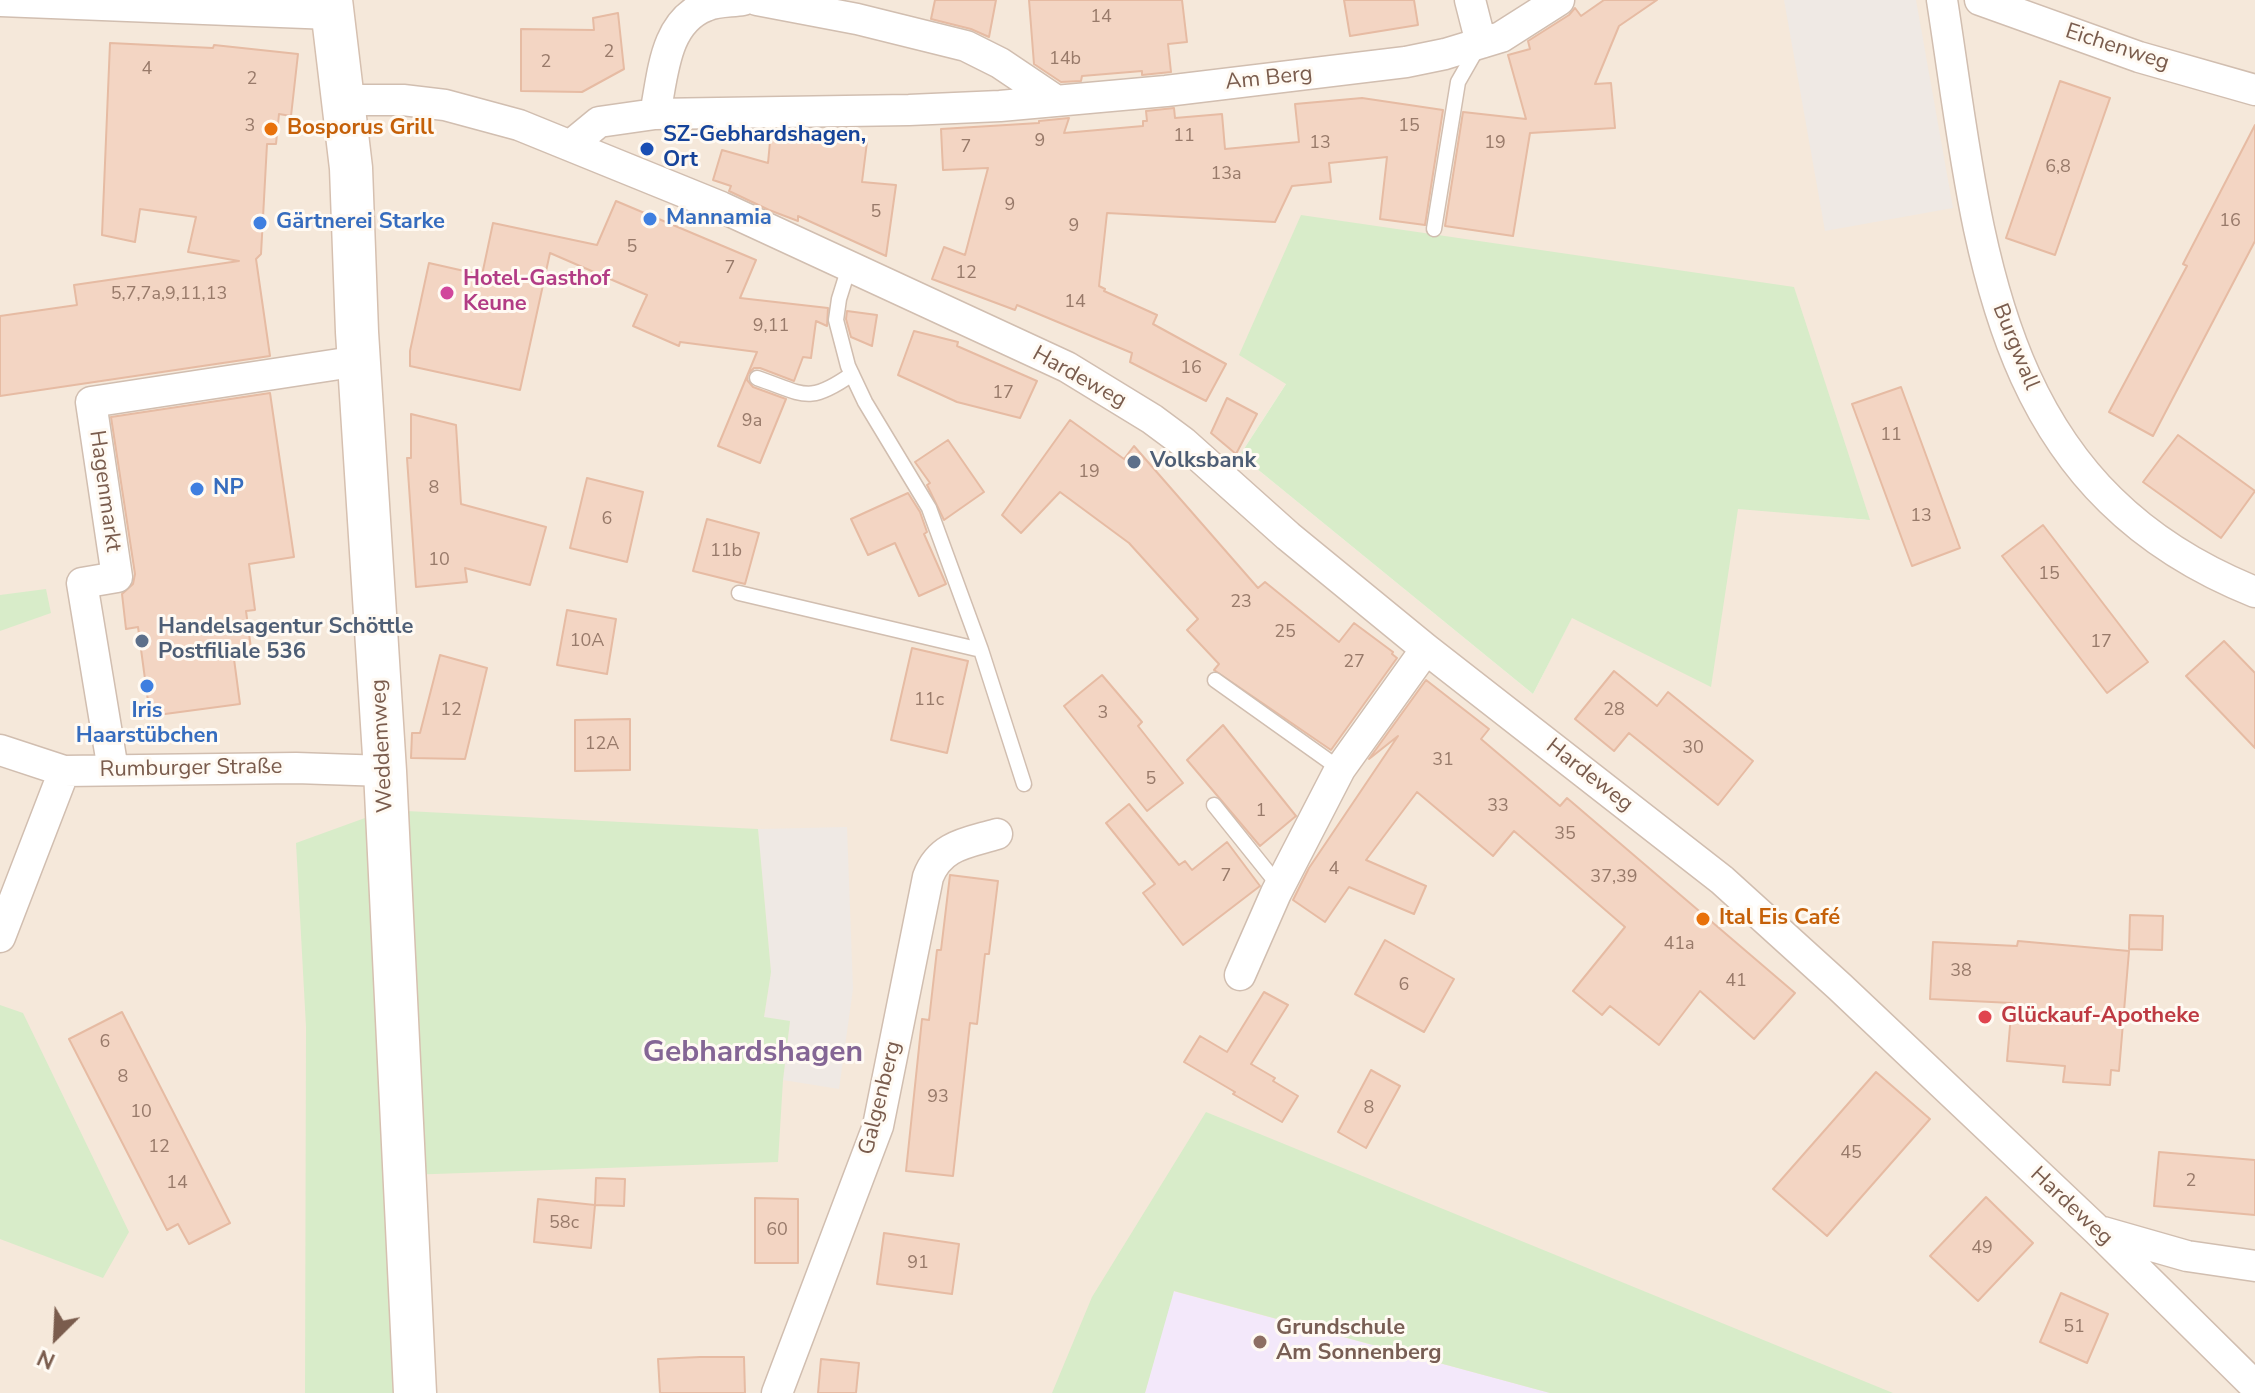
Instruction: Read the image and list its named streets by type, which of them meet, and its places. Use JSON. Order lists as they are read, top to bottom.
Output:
{
  "streets": {
    "main road": ["Weddemweg"],
    "street": [
      "Eichenweg",
      "Am Berg",
      "Burgwall",
      "Hardeweg",
      "Hagenmarkt",
      "Rumburger Straße",
      "Galgenberg"
    ]
  },
  "crossings": [
    ["Am Berg", "Hardeweg"],
    ["Hardeweg", "Weddemweg"],
    ["Hagenmarkt", "Weddemweg"],
    ["Hagenmarkt", "Rumburger Straße"],
    ["Weddemweg", "Rumburger Straße"]
  ],
  "districts": ["Gebhardshagen"],
  "places": [
    "Bosporus Grill",
    "SZ-Gebhardshagen, Ort",
    "Mannamia",
    "Gärtnerei Starke",
    "Hotel-Gasthof Keune",
    "Volksbank",
    "NP",
    "Handelsagentur Schöttle Postfiliale 536",
    "Iris Haarstübchen",
    "Ital Eis Café",
    "Glückauf-Apotheke",
    "Grundschule Am Sonnenberg"
  ],
  "house_numbers": [
    "14",
    "2",
    "14b",
    "2",
    "4",
    "2",
    "3",
    "15",
    "11",
    "9",
    "13",
    "19",
    "7",
    "6,8",
    "13a",
    "9",
    "5",
    "16",
    "9",
    "5",
    "7",
    "12",
    "5,7,7a,9,11,13",
    "14",
    "9,11",
    "16",
    "17",
    "9a",
    "11",
    "19",
    "8",
    "13",
    "6",
    "11b",
    "10",
    "15",
    "23",
    "25",
    "10A",
    "17",
    "27",
    "11c",
    "12",
    "28",
    "3",
    "12A",
    "30",
    "31",
    "5",
    "33",
    "1",
    "35",
    "4",
    "7",
    "37,39",
    "41a",
    "38",
    "41",
    "6",
    "6",
    "8",
    "93",
    "8",
    "10",
    "12",
    "45",
    "2",
    "14",
    "58c",
    "60",
    "49",
    "91",
    "51"
  ],
  "north": "bottom left"
}
